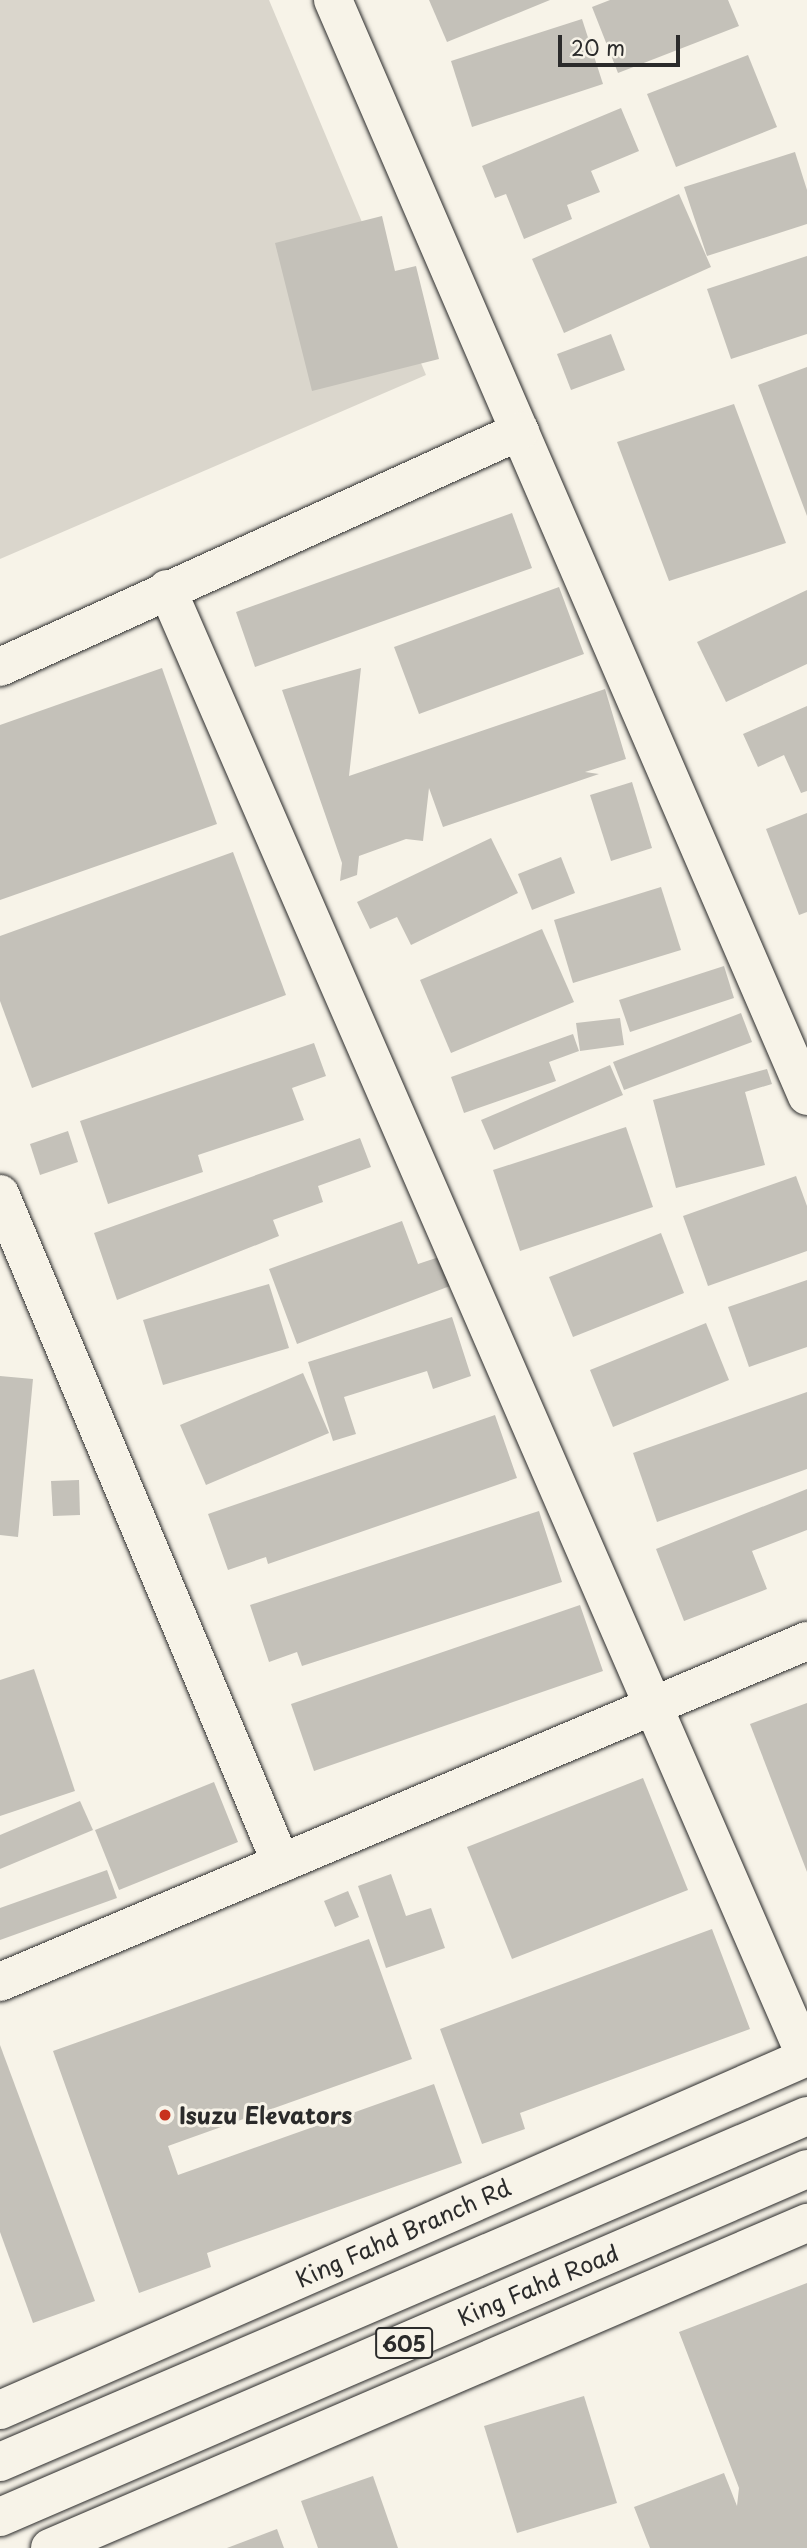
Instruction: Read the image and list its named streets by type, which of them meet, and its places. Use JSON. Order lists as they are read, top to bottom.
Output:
{
  "streets": {
    "main road": ["King Fahd Branch Rd", "King Fahd Road", "605"]
  },
  "places": ["Isuzu Elevators"],
  "scale_bar": "20 m"
}
